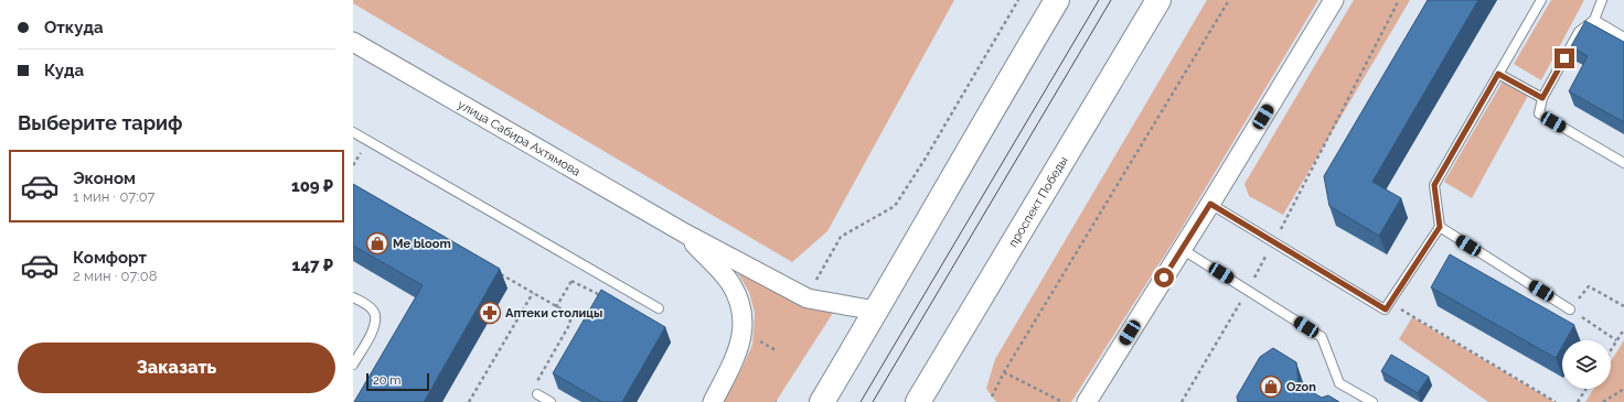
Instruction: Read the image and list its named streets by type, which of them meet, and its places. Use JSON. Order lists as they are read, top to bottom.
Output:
{
  "streets": {
    "main road": ["проспект Победы"],
    "street": ["улица Сабира Ахтямова"]
  },
  "places": {
    "shop": ["Me bloom", "Ozon"],
    "pharmacy": ["Аптеки столицы"]
  },
  "scale_bar": "20 m",
  "page": {
    "banner": ["Откуда", "Куда"],
    "heading": "Выберите тариф",
    "list": [
      {
        "name": "Эконом",
        "note": "1 мин · 07:07",
        "value": "109 ₽"
      },
      {
        "name": "Комфорт",
        "note": "2 мин · 07:08",
        "value": "147 ₽"
      }
    ],
    "buttons": "Заказать",
    "scale": "20 m"
  }
}
